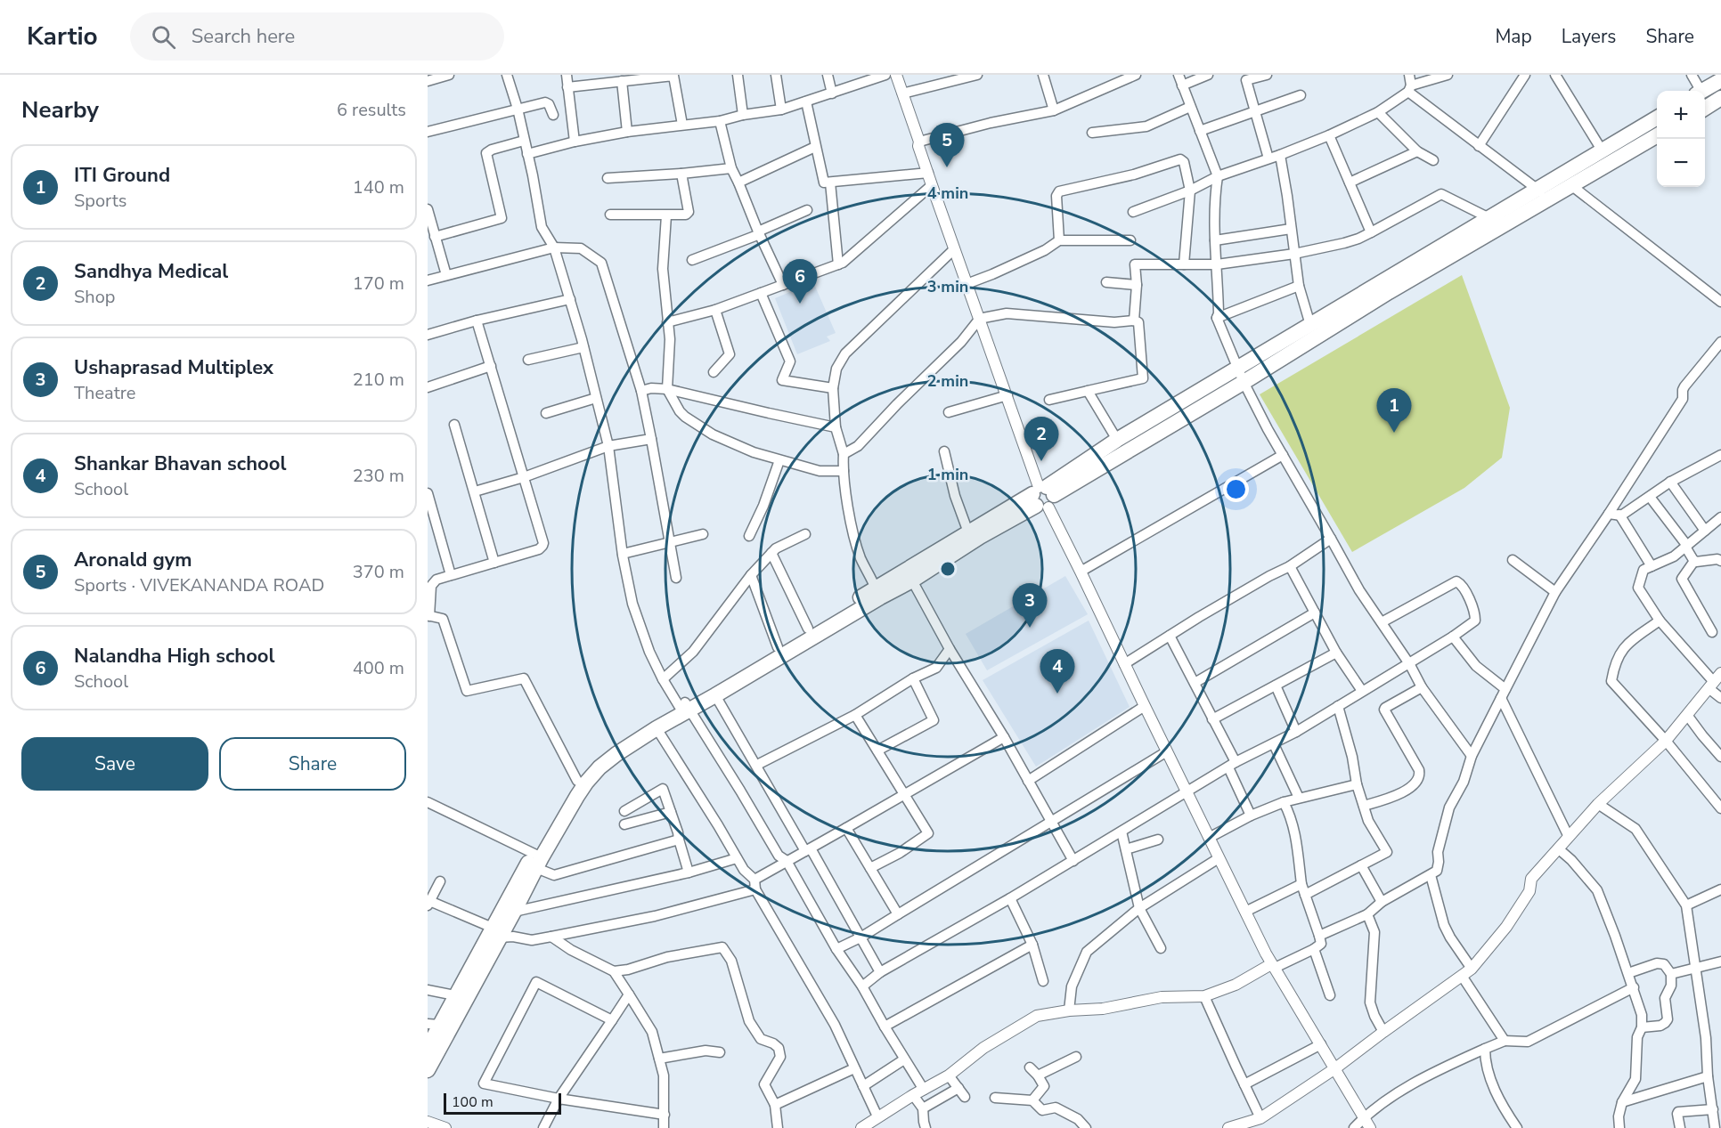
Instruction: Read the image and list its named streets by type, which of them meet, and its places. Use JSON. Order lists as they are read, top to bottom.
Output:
{
  "scale_bar": "100 m",
  "page": {
    "header": "Kartio",
    "search": "Search here",
    "nav": ["Map", "Layers", "Share"],
    "heading": ["Nearby", "6 results"],
    "map_buttons": ["+", "−"],
    "pins": [
      "5",
      "6",
      "1",
      "2",
      "3",
      "4"
    ],
    "list": [
      {
        "mark": "1",
        "name": "ITI Ground",
        "note": "Sports",
        "value": "140 m"
      },
      {
        "mark": "2",
        "name": "Sandhya Medical",
        "note": "Shop",
        "value": "170 m"
      },
      {
        "mark": "3",
        "name": "Ushaprasad Multiplex",
        "note": "Theatre",
        "value": "210 m"
      },
      {
        "mark": "4",
        "name": "Shankar Bhavan school",
        "note": "School",
        "value": "230 m"
      },
      {
        "mark": "5",
        "name": "Aronald gym",
        "note": "Sports · VIVEKANANDA ROAD",
        "value": "370 m"
      },
      {
        "mark": "6",
        "name": "Nalandha High school",
        "note": "School",
        "value": "400 m"
      }
    ],
    "buttons": ["Save", "Share"],
    "scale": "100 m"
  },
  "rings": [
    "4 min",
    "3 min",
    "2 min",
    "1 min"
  ]
}
